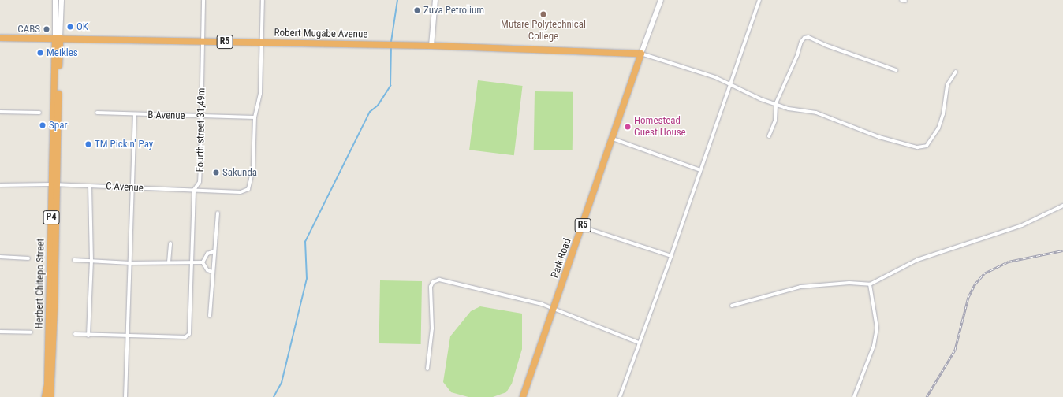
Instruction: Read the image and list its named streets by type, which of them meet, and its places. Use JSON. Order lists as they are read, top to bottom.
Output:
{
  "streets": {
    "highway": [
      "Robert Mugabe Avenue",
      "R5",
      "P4",
      "Park Road",
      "Herbert Chitepo Street"
    ],
    "street": ["B Avenue", "Fourth street 31,49m", "C Avenue"]
  },
  "crossings": [
    ["Robert Mugabe Avenue", "Fourth street 31,49m"],
    ["Robert Mugabe Avenue", "Park Road"],
    ["Robert Mugabe Avenue", "Herbert Chitepo Street"],
    ["B Avenue", "Fourth street 31,49m"],
    ["B Avenue", "C Avenue"],
    ["Fourth street 31,49m", "C Avenue"],
    ["C Avenue", "Herbert Chitepo Street"]
  ],
  "places": [
    "Zuva Petrolium",
    "Mutare Polytechnical College",
    "OK",
    "CABS",
    "Meikles",
    "Spar",
    "Homestead Guest House",
    "TM Pick n' Pay",
    "Sakunda"
  ]
}
